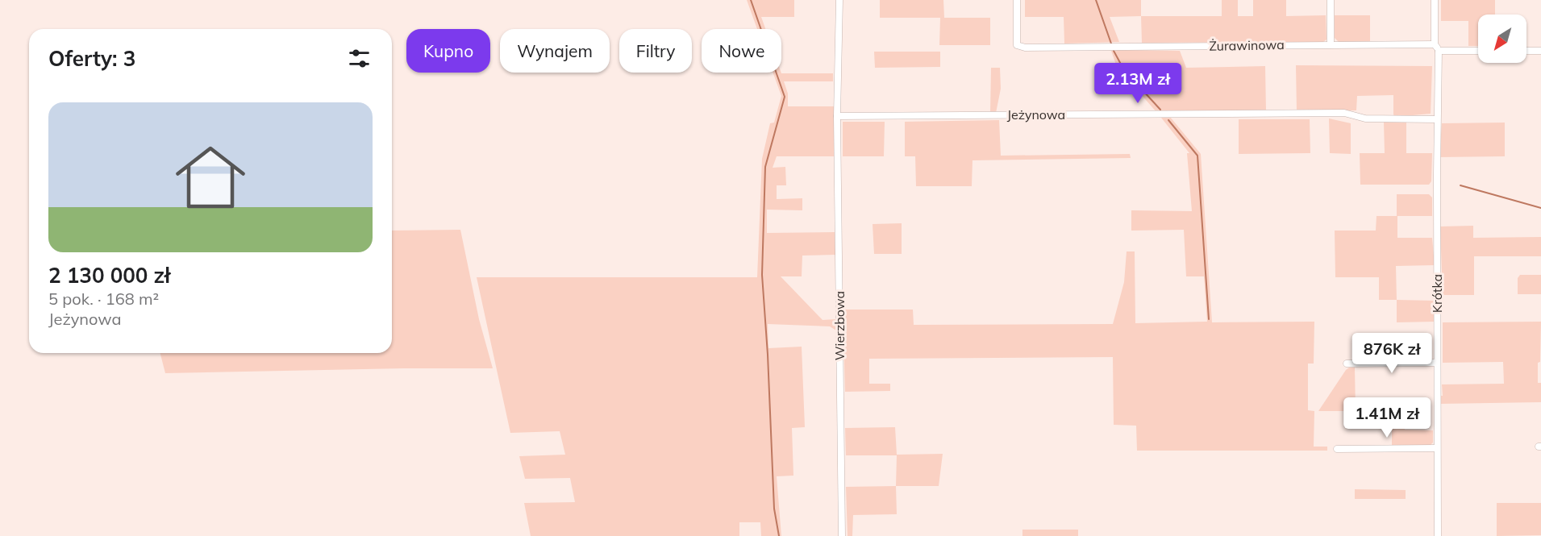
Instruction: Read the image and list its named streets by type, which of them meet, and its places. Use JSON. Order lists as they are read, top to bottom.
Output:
{
  "streets": {
    "street": [
      "Żurawinowa",
      "Jeżynowa",
      "Krótka",
      "Wierzbowa"
    ]
  },
  "crossings": [
    ["Żurawinowa", "Krótka"],
    ["Jeżynowa", "Krótka"],
    ["Jeżynowa", "Wierzbowa"]
  ],
  "north": "bottom left",
  "page": {
    "chip": [
      "Kupno",
      "Wynajem",
      "Filtry",
      "Nowe"
    ],
    "heading": "Oferty: 3",
    "price": ["2.13M zł", "876K zł", "1.41M zł"],
    "list": [
      {
        "name": "2 130 000 zł",
        "note": "5 pok. · 168 m² · Jeżynowa"
      }
    ]
  }
}
